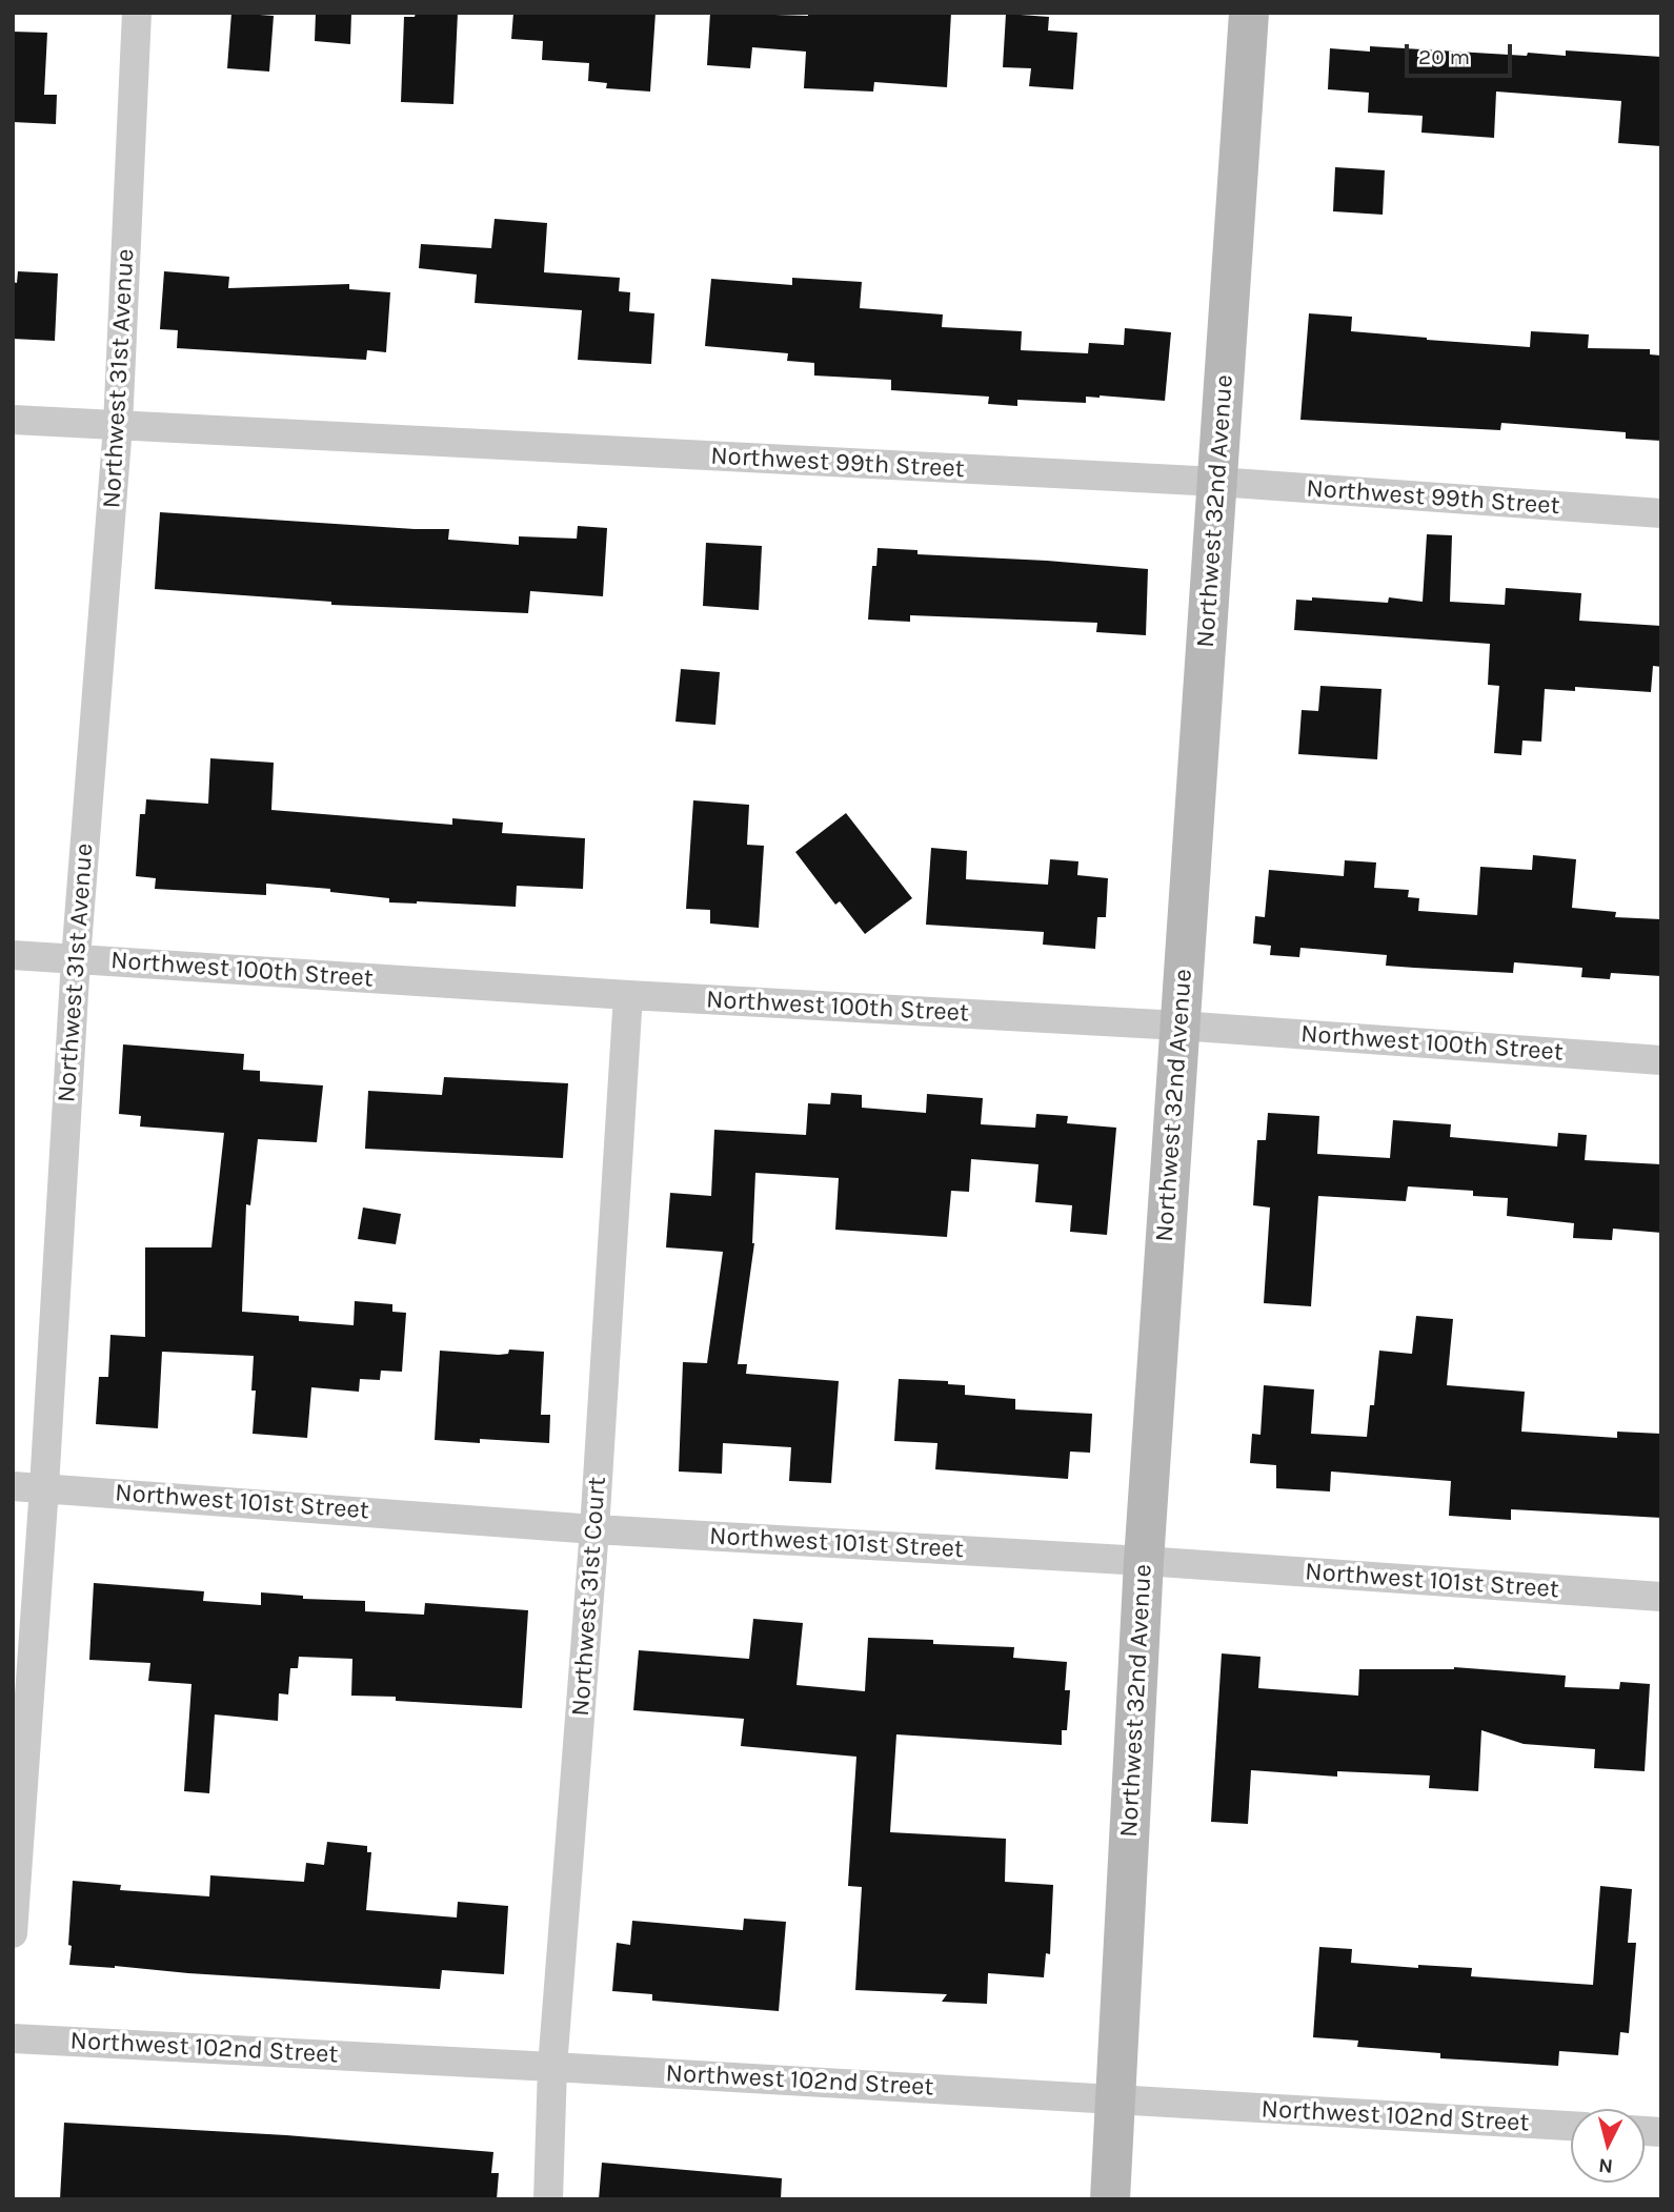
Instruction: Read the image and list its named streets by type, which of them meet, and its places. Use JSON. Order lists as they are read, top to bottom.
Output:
{
  "streets": {
    "main road": ["Northwest 32nd Avenue"],
    "street": [
      "Northwest 31st Avenue",
      "Northwest 99th Street",
      "Northwest 100th Street",
      "Northwest 101st Street",
      "Northwest 31st Court",
      "Northwest 102nd Street"
    ]
  },
  "crossings": [
    ["Northwest 31st Avenue", "Northwest 99th Street"],
    ["Northwest 31st Avenue", "Northwest 100th Street"],
    ["Northwest 31st Avenue", "Northwest 101st Street"],
    ["Northwest 99th Street", "Northwest 32nd Avenue"],
    ["Northwest 32nd Avenue", "Northwest 100th Street"],
    ["Northwest 32nd Avenue", "Northwest 101st Street"],
    ["Northwest 32nd Avenue", "Northwest 102nd Street"],
    ["Northwest 100th Street", "Northwest 31st Court"],
    ["Northwest 101st Street", "Northwest 31st Court"],
    ["Northwest 31st Court", "Northwest 102nd Street"]
  ],
  "scale_bar": "20 m",
  "north": "bottom"
}
